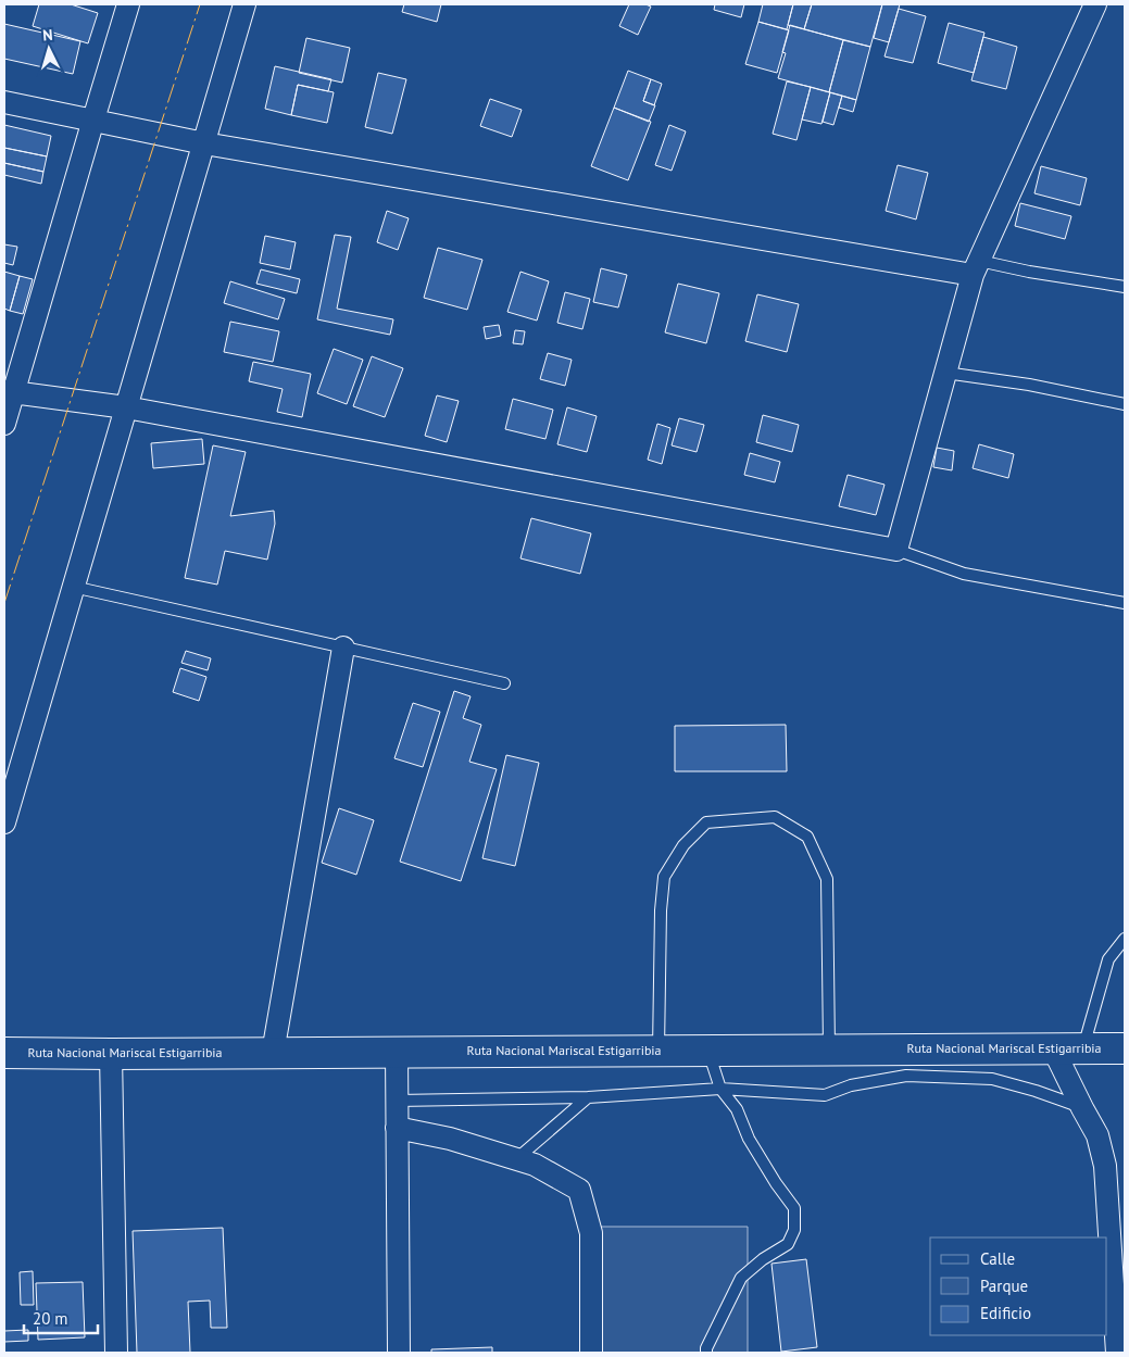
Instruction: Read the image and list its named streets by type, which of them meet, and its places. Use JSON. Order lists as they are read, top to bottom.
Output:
{
  "streets": {
    "main road": ["Ruta Nacional Mariscal Estigarribia"]
  },
  "legend": ["Calle", "Parque", "Edificio"],
  "scale_bar": "20 m",
  "north": "top"
}
